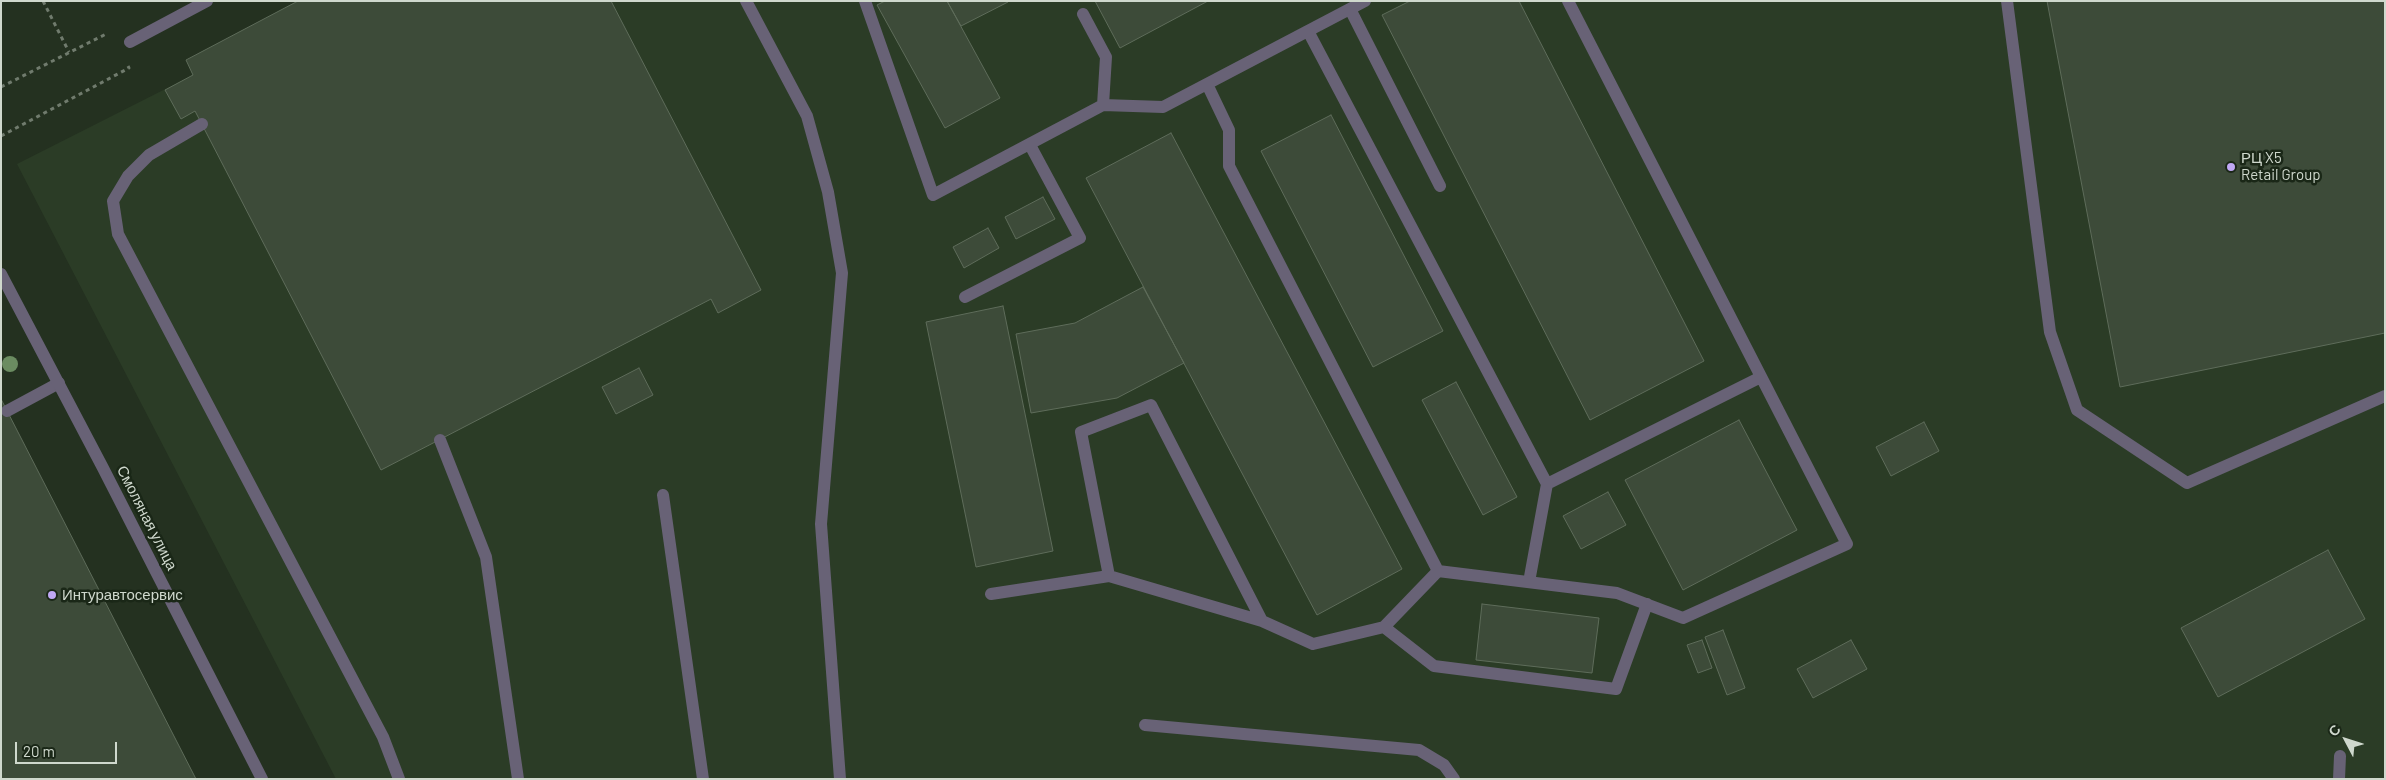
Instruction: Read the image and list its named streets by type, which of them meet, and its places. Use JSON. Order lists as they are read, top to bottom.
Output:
{
  "streets": {
    "street": ["Смоляная улица"]
  },
  "places": ["РЦ X5 Retail Group", "Интуравтосервис"],
  "scale_bar": "20 m",
  "north": "top left"
}
